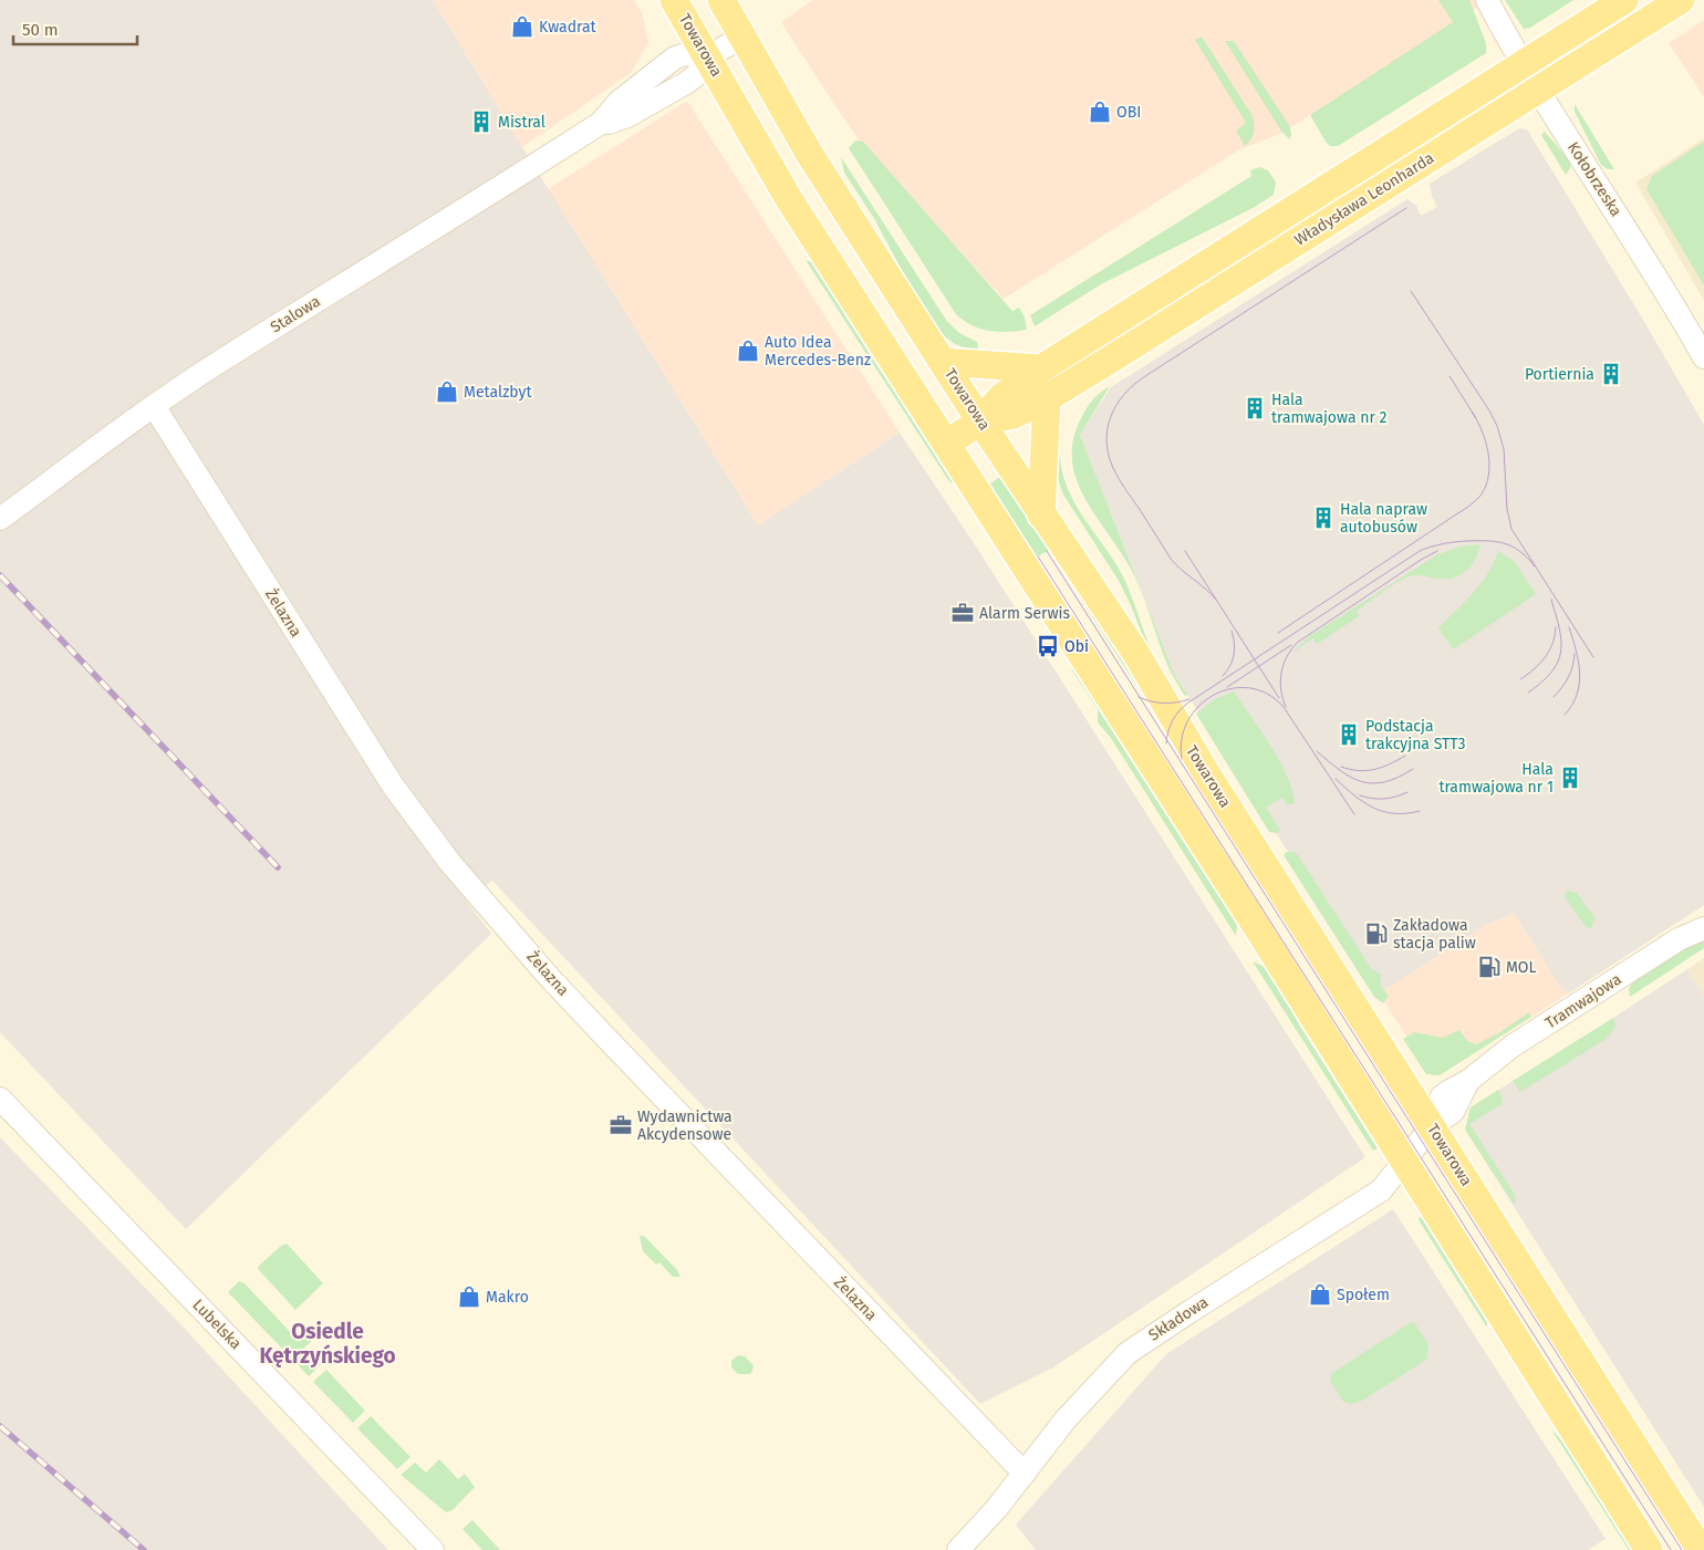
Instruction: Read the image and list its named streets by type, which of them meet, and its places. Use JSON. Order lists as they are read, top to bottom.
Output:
{
  "streets": {
    "main road": ["Towarowa", "Władysława Leonharda"],
    "street": [
      "Kołobrzeska",
      "Stalowa",
      "Żelazna",
      "Tramwajowa",
      "Składowa",
      "Lubelska"
    ]
  },
  "crossings": [
    ["Towarowa", "Władysława Leonharda"],
    ["Towarowa", "Stalowa"],
    ["Towarowa", "Tramwajowa"],
    ["Towarowa", "Składowa"],
    ["Kołobrzeska", "Władysława Leonharda"],
    ["Stalowa", "Żelazna"],
    ["Żelazna", "Składowa"],
    ["Tramwajowa", "Składowa"]
  ],
  "districts": ["Osiedle Kętrzyńskiego"],
  "places": {
    "shop": [
      "Kwadrat",
      "OBI",
      "Auto Idea Mercedes-Benz",
      "Metalzbyt",
      "Społem",
      "Makro"
    ],
    "building": [
      "Mistral",
      "Portiernia",
      "Hala tramwajowa nr 2",
      "Hala napraw autobusów",
      "Podstacja trakcyjna STT3",
      "Hala tramwajowa nr 1"
    ],
    "office": ["Alarm Serwis", "Wydawnictwa Akcydensowe"],
    "bus stop": ["Obi"],
    "fuel station": ["Zakładowa stacja paliw", "MOL"]
  },
  "scale_bar": "50 m"
}
